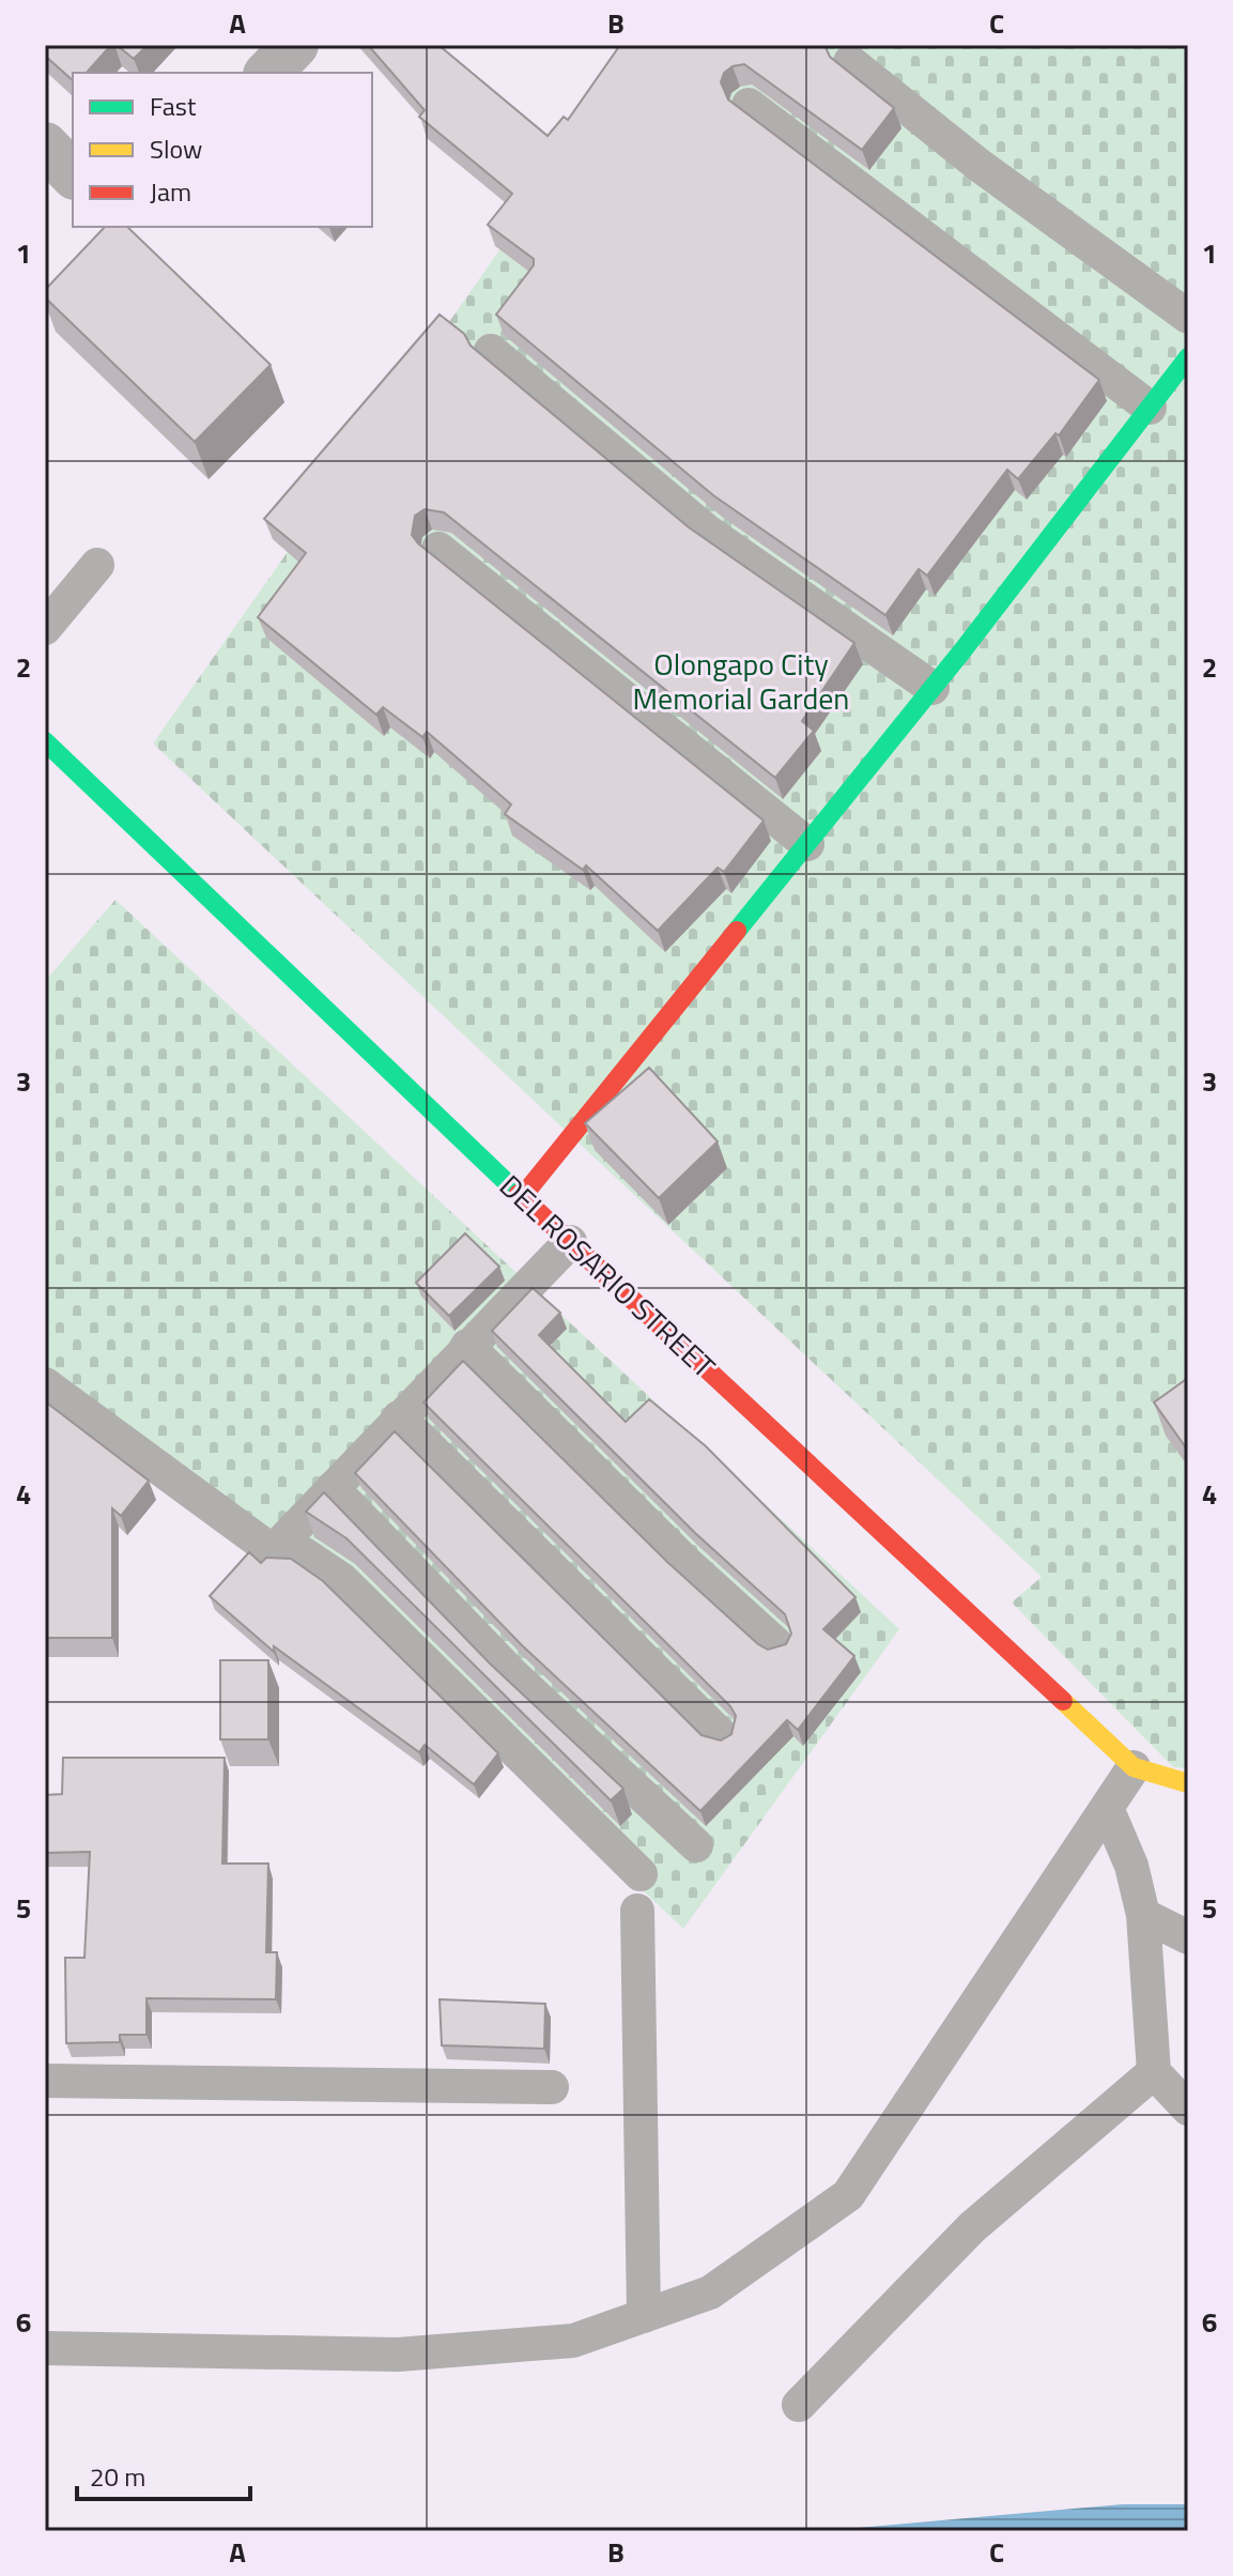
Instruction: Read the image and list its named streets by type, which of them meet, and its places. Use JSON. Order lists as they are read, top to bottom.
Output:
{
  "streets": {
    "main road": ["DEL ROSARIO STREET"]
  },
  "parks": ["Olongapo City Memorial Garden"],
  "legend": ["Fast", "Slow", "Jam"],
  "scale_bar": "20 m",
  "grid": {
    "columns": ["A", "B", "C"],
    "rows": [
      "1",
      "2",
      "3",
      "4",
      "5",
      "6"
    ]
  }
}
